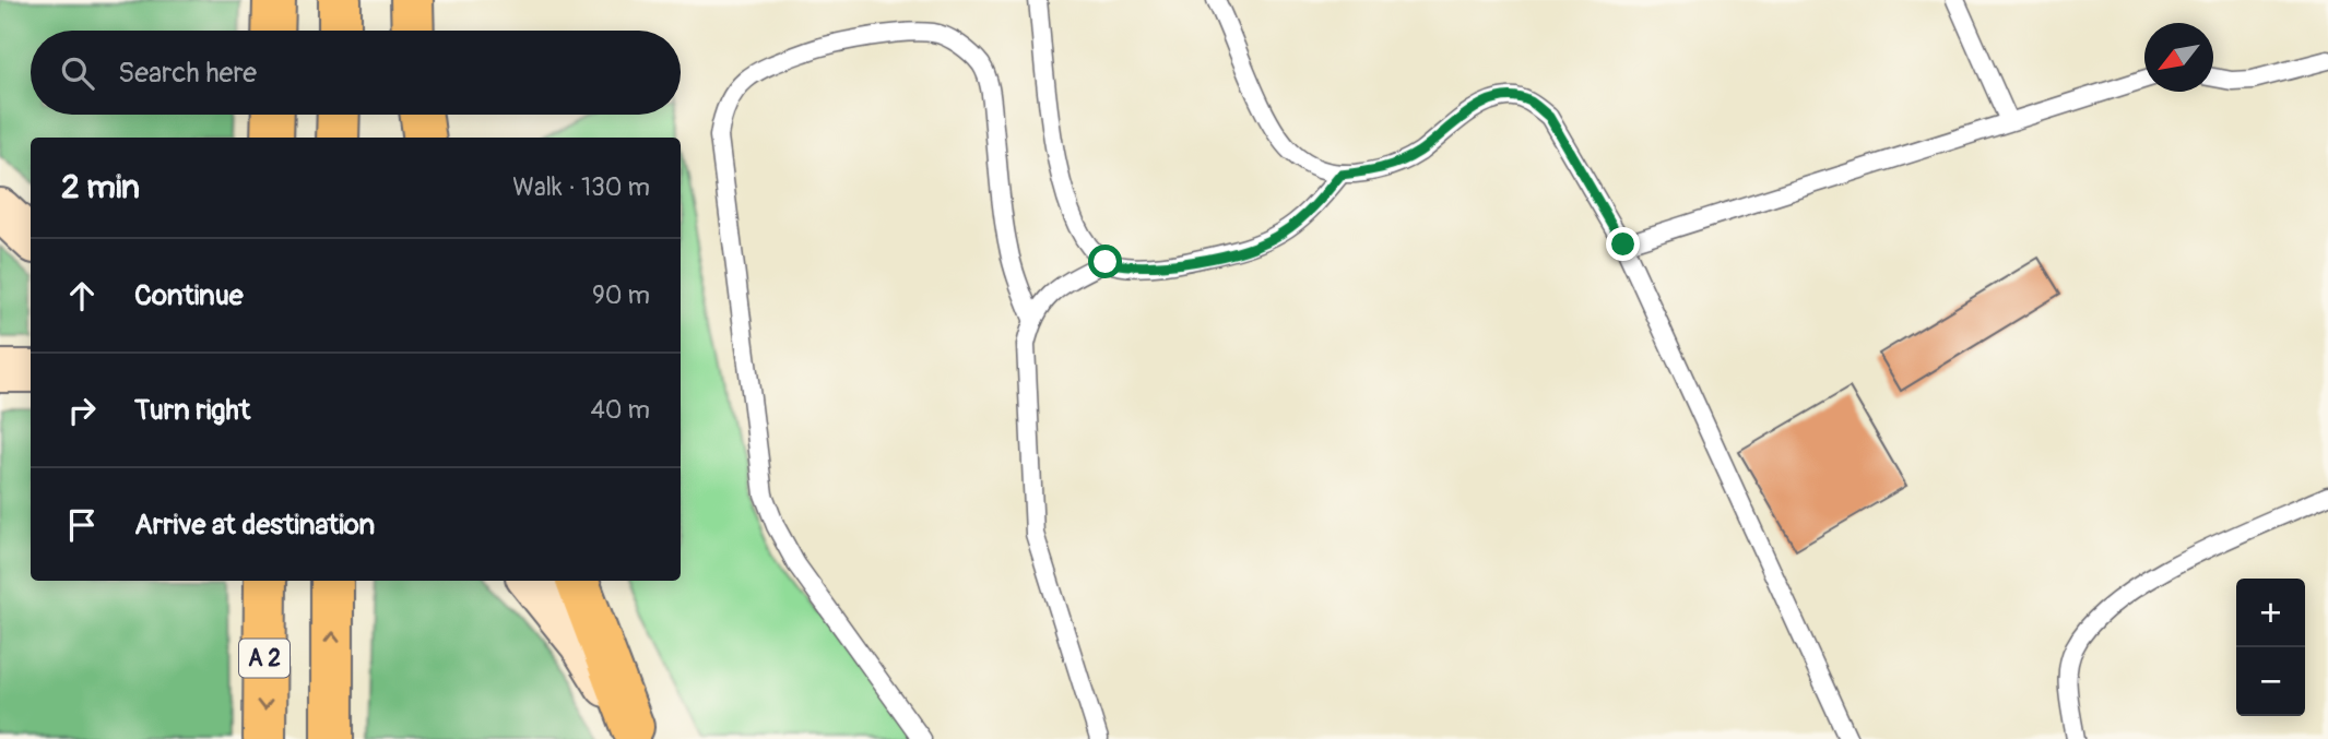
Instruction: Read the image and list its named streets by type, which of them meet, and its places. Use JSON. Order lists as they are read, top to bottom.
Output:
{
  "streets": {
    "highway": ["A 2"]
  },
  "north": "bottom left",
  "page": {
    "search": "Search here",
    "heading": ["2 min", "Walk · 130 m"],
    "list": [
      ["Continue", "90 m"],
      ["Turn right", "40 m"],
      "Arrive at destination"
    ],
    "map_buttons": ["+", "−"]
  }
}
